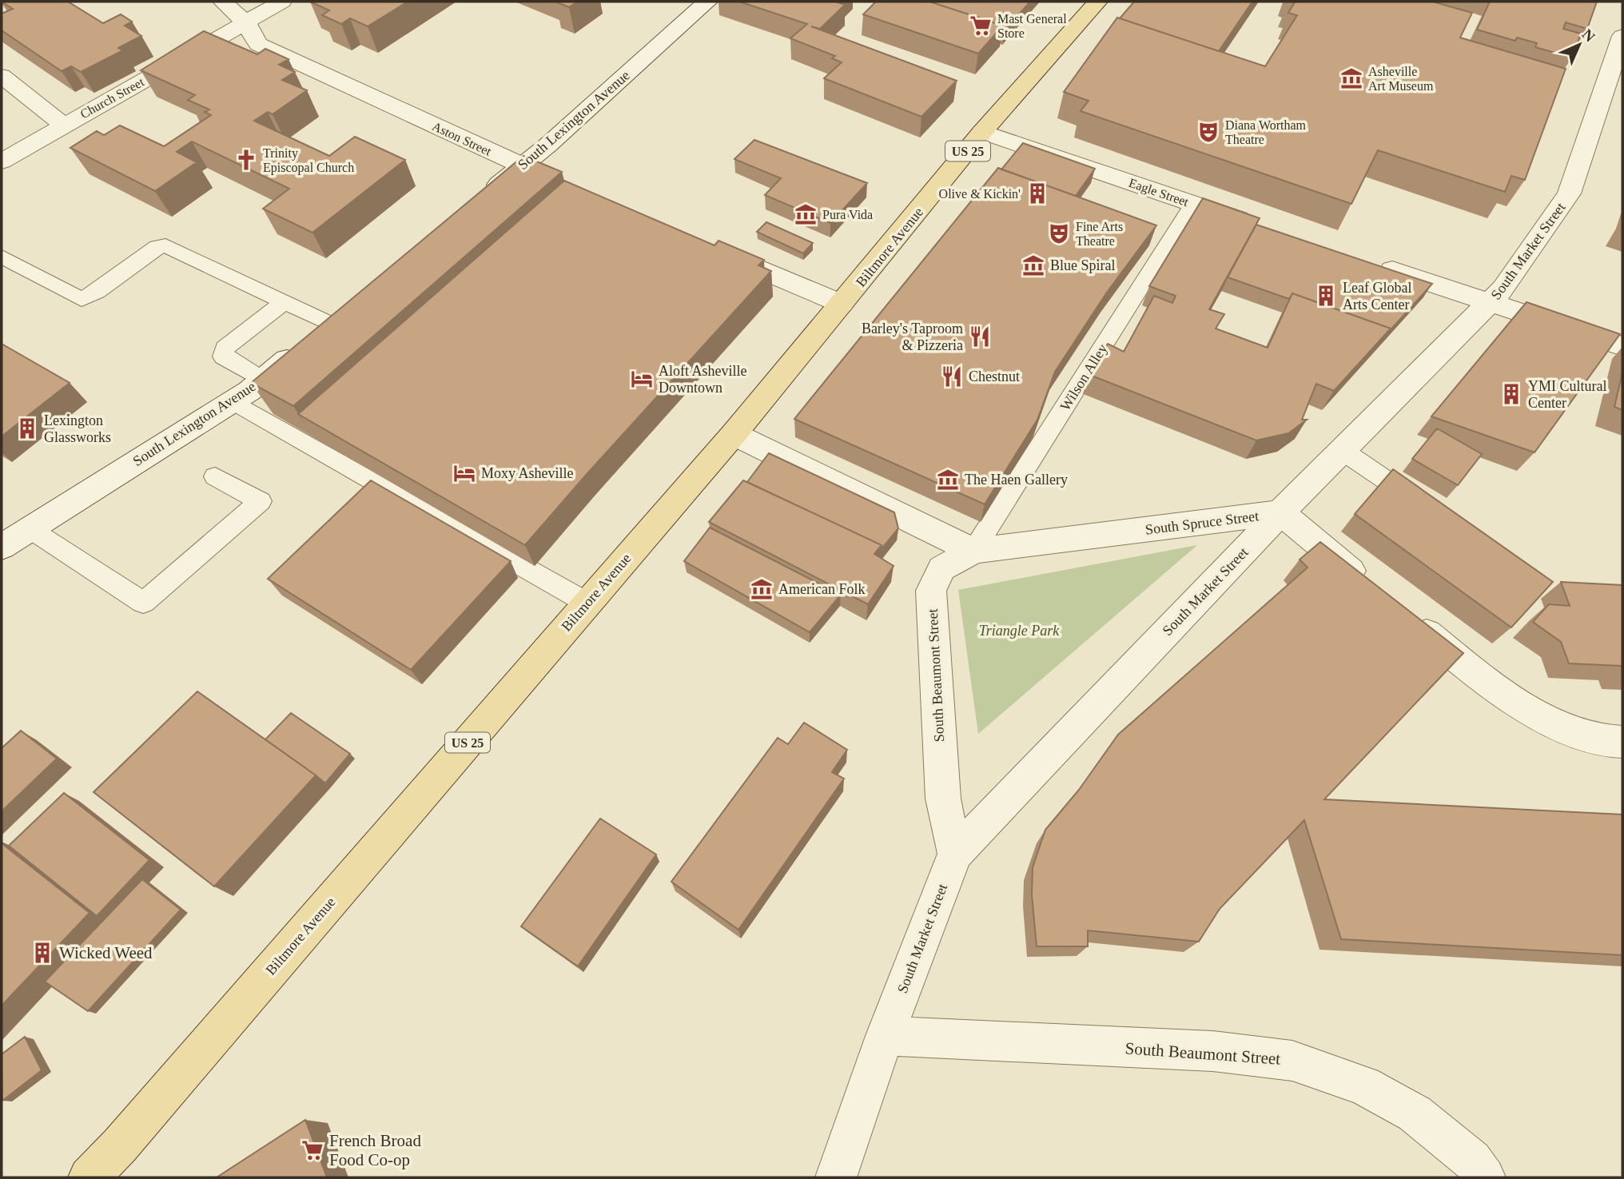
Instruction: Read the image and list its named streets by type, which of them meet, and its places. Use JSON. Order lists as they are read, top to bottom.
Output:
{
  "streets": {
    "main road": ["US 25", "Biltmore Avenue"],
    "street": [
      "Church Street",
      "South Lexington Avenue",
      "Aston Street",
      "Eagle Street",
      "South Market Street",
      "South Spruce Street",
      "South Beaumont Street"
    ],
    "lane": ["Wilson Alley"]
  },
  "crossings": [
    ["Church Street", "Aston Street"],
    ["South Lexington Avenue", "Aston Street"],
    ["Eagle Street", "Biltmore Avenue"],
    ["Eagle Street", "Wilson Alley"],
    ["South Market Street", "South Spruce Street"],
    ["South Market Street", "South Beaumont Street"],
    ["Wilson Alley", "South Spruce Street"],
    ["Wilson Alley", "South Beaumont Street"],
    ["South Spruce Street", "South Beaumont Street"]
  ],
  "parks": ["Triangle Park"],
  "places": {
    "supermarket": ["Mast General Store", "French Broad Food Co-op"],
    "museum": [
      "Asheville Art Museum",
      "Pura Vida",
      "Blue Spiral",
      "The Haen Gallery",
      "American Folk"
    ],
    "theatre": ["Diana Wortham Theatre", "Fine Arts Theatre"],
    "church": ["Trinity Episcopal Church"],
    "building": [
      "Olive & Kickin'",
      "Leaf Global Arts Center",
      "YMI Cultural Center",
      "Lexington Glassworks",
      "Wicked Weed"
    ],
    "restaurant": ["Barley's Taproom & Pizzeria", "Chestnut"],
    "hotel": ["Aloft Asheville Downtown", "Moxy Asheville"]
  },
  "north": "top right"
}
